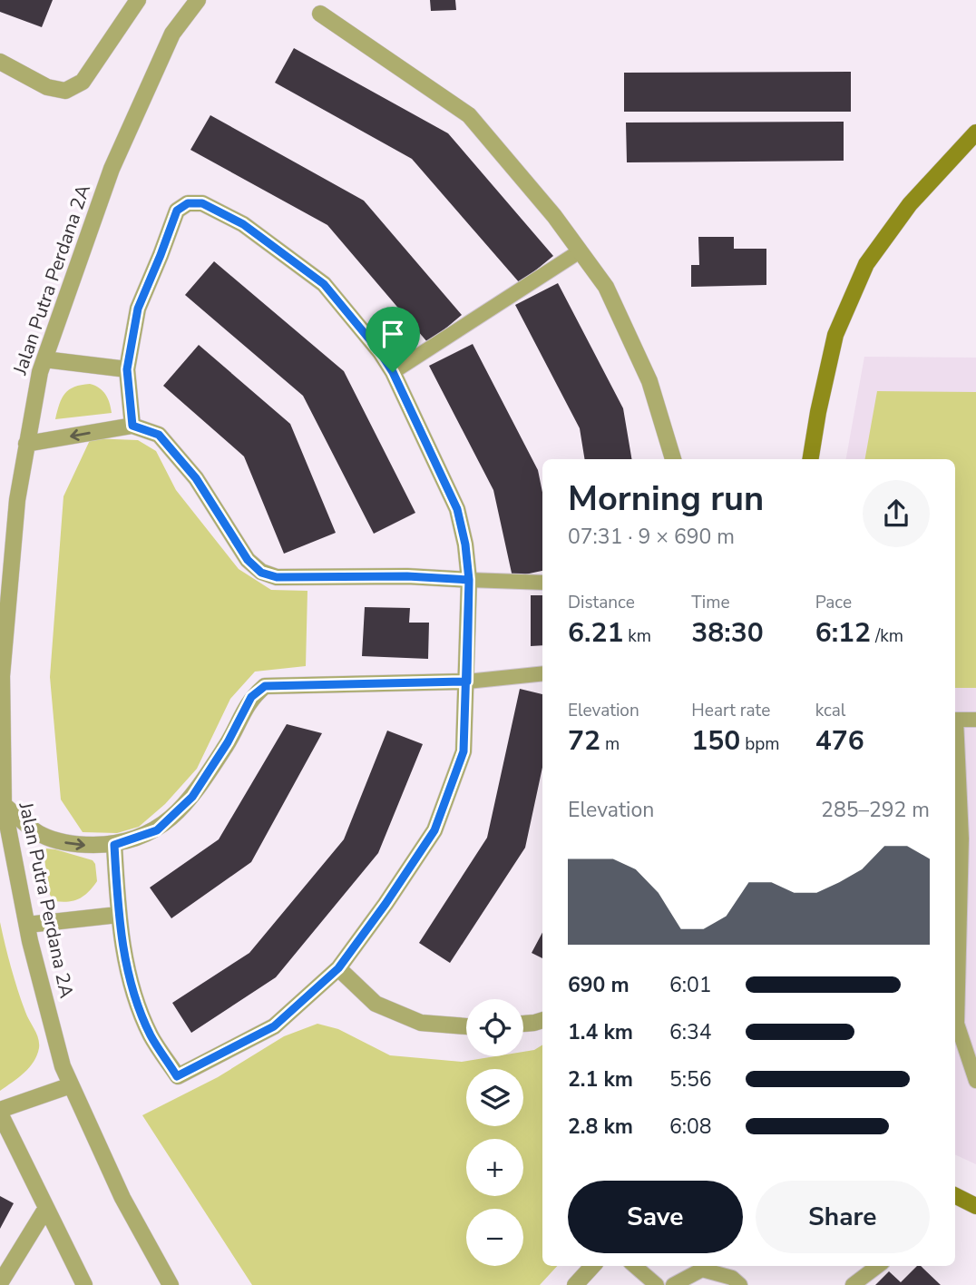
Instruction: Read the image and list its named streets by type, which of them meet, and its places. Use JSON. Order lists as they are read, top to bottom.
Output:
{
  "streets": {
    "street": ["Jalan Putra Perdana 2A"]
  },
  "page": {
    "heading": ["Morning run", "07:31 · 9 × 690 m"],
    "stats": [
      ["Distance", "6.21 km"],
      ["Time", "38:30"],
      ["Pace", "6:12 /km"],
      ["Elevation", "72 m"],
      ["Heart rate", "150 bpm"],
      ["kcal", "476"]
    ],
    "chart": ["Elevation", "285–292 m"],
    "list": [
      {
        "name": "690 m",
        "note": "6:01"
      },
      {
        "name": "1.4 km",
        "note": "6:34"
      },
      {
        "name": "2.1 km",
        "note": "5:56"
      },
      {
        "name": "2.8 km",
        "note": "6:08"
      }
    ],
    "map_buttons": ["+", "−"],
    "buttons": ["Save", "Share"]
  }
}
